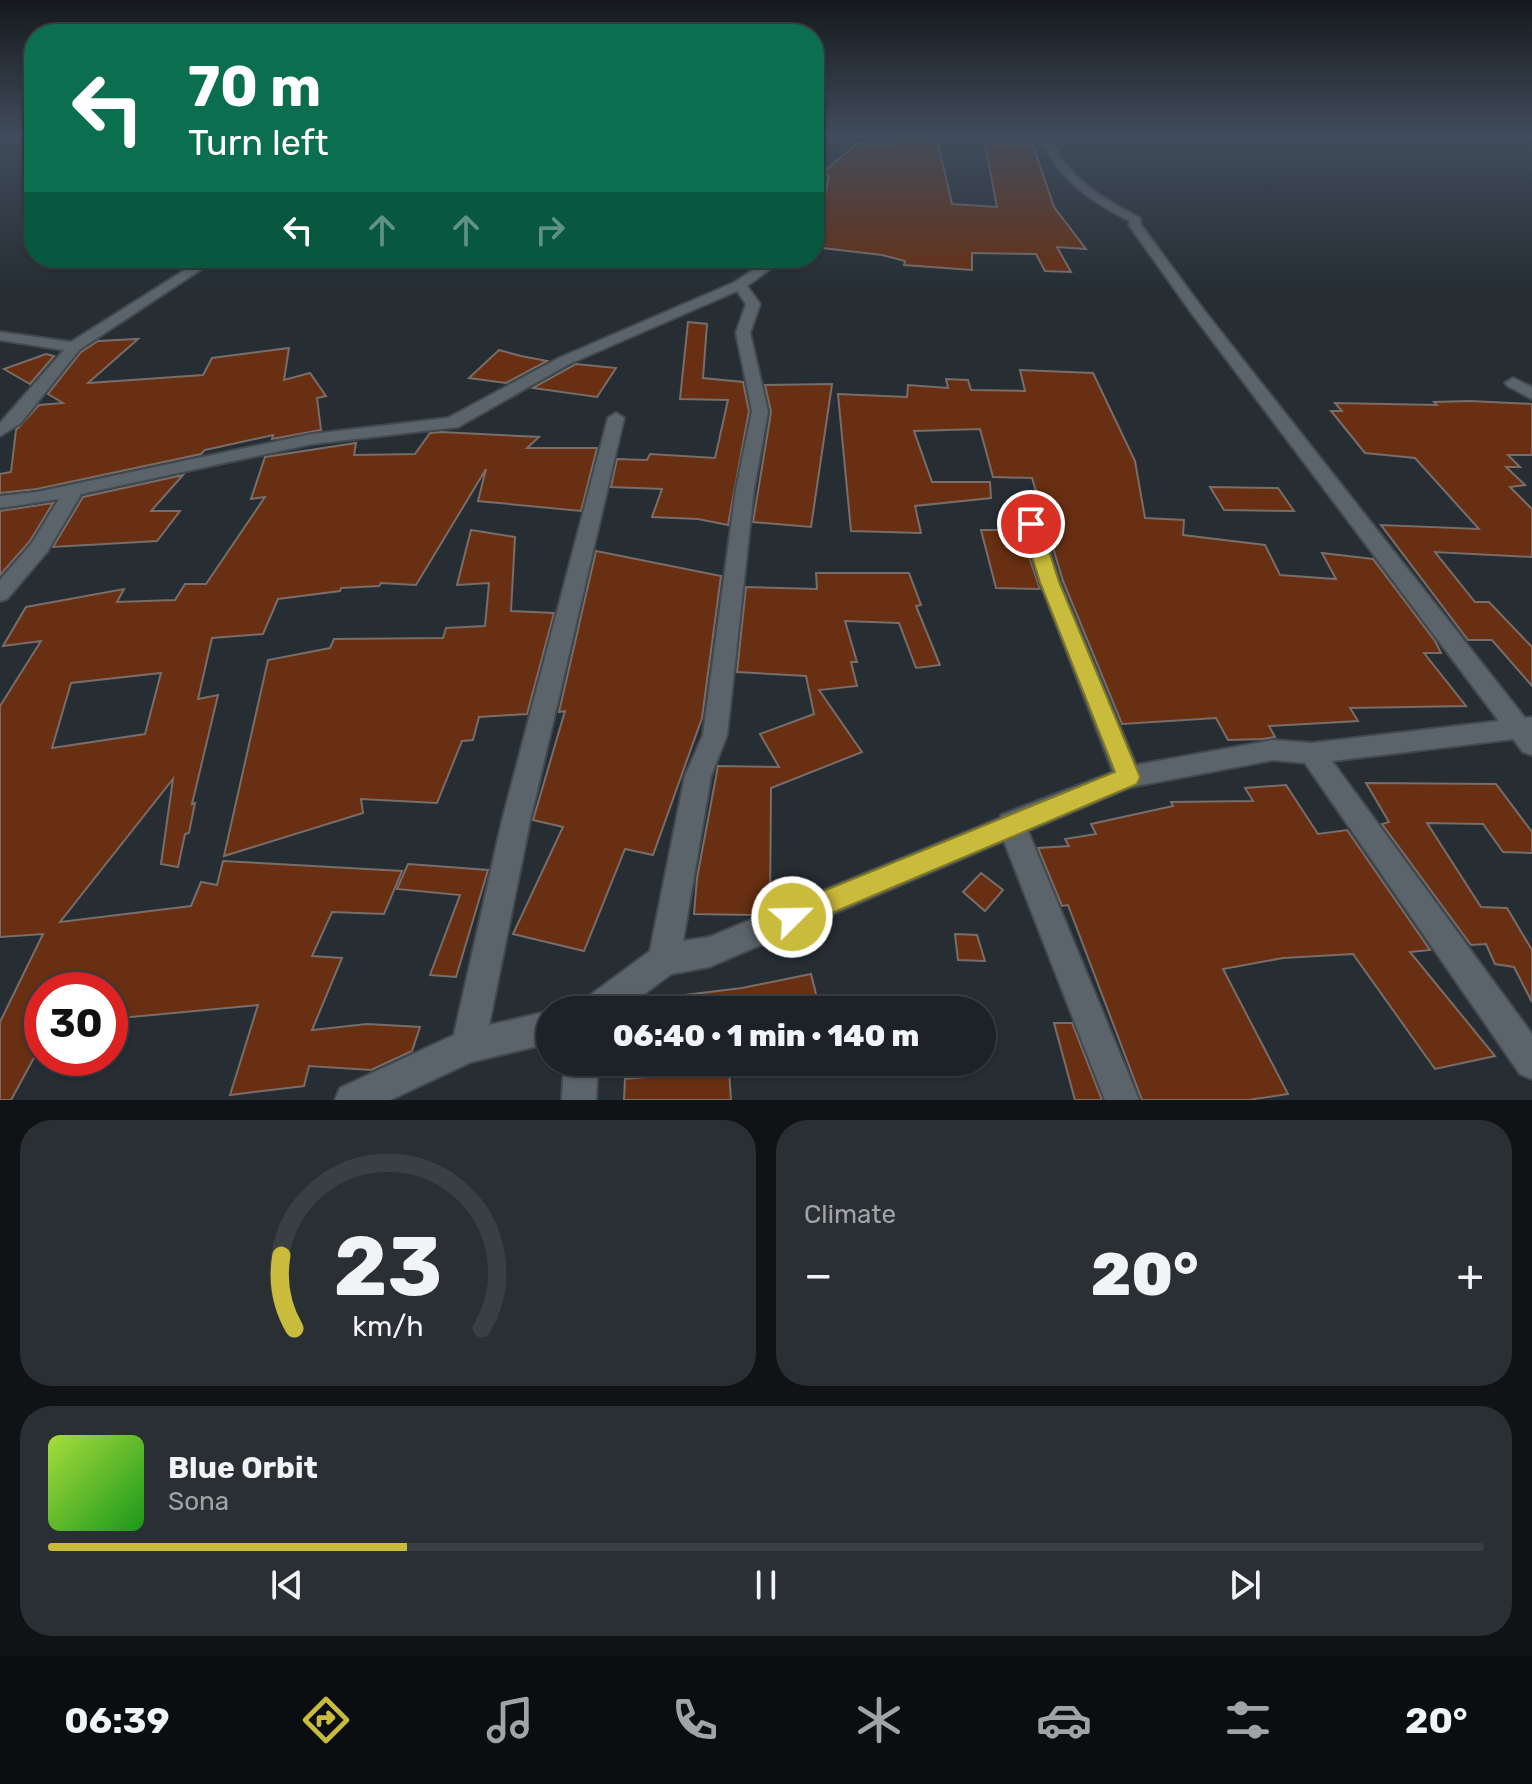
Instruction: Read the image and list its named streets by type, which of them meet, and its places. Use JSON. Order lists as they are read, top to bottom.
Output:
{
  "page": {
    "turn": ["70 m", "Turn left"],
    "limit": "30",
    "trip": "06:40 · 1 min · 140 m",
    "tile": "Climate",
    "heat": ["−", "20°", "+"],
    "song": ["Blue Orbit", "Sona"],
    "tabs": ["06:39", "20°"],
    "gauge": ["23", "km/h"]
  }
}
